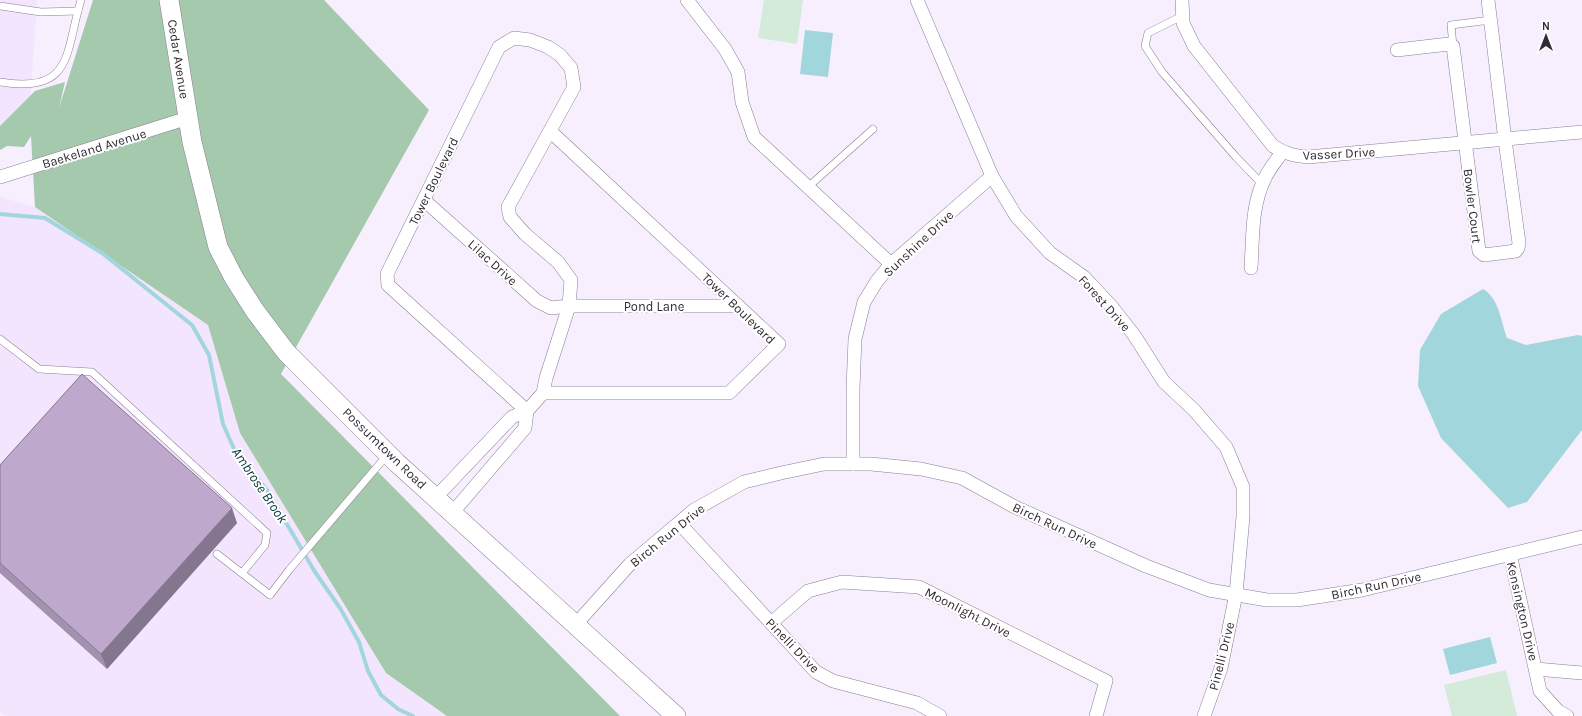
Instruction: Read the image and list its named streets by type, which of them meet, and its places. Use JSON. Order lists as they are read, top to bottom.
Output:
{
  "streets": {
    "main road": ["Cedar Avenue", "Possumtown Road"],
    "street": [
      "Baekeland Avenue",
      "Vasser Drive",
      "Tower Boulevard",
      "Bowler Court",
      "Sunshine Drive",
      "Lilac Drive",
      "Forest Drive",
      "Pond Lane",
      "Birch Run Drive",
      "Kensington Drive",
      "Moonlight Drive",
      "Pinelli Drive"
    ]
  },
  "crossings": [
    ["Cedar Avenue", "Baekeland Avenue"],
    ["Cedar Avenue", "Possumtown Road"],
    ["Baekeland Avenue", "Possumtown Road"],
    ["Vasser Drive", "Bowler Court"],
    ["Tower Boulevard", "Lilac Drive"],
    ["Tower Boulevard", "Pond Lane"],
    ["Sunshine Drive", "Forest Drive"],
    ["Sunshine Drive", "Birch Run Drive"],
    ["Lilac Drive", "Pond Lane"],
    ["Forest Drive", "Birch Run Drive"],
    ["Forest Drive", "Pinelli Drive"],
    ["Possumtown Road", "Birch Run Drive"],
    ["Birch Run Drive", "Kensington Drive"],
    ["Birch Run Drive", "Pinelli Drive"],
    ["Moonlight Drive", "Pinelli Drive"]
  ],
  "water": ["Ambrose Brook"],
  "north": "top"
}
